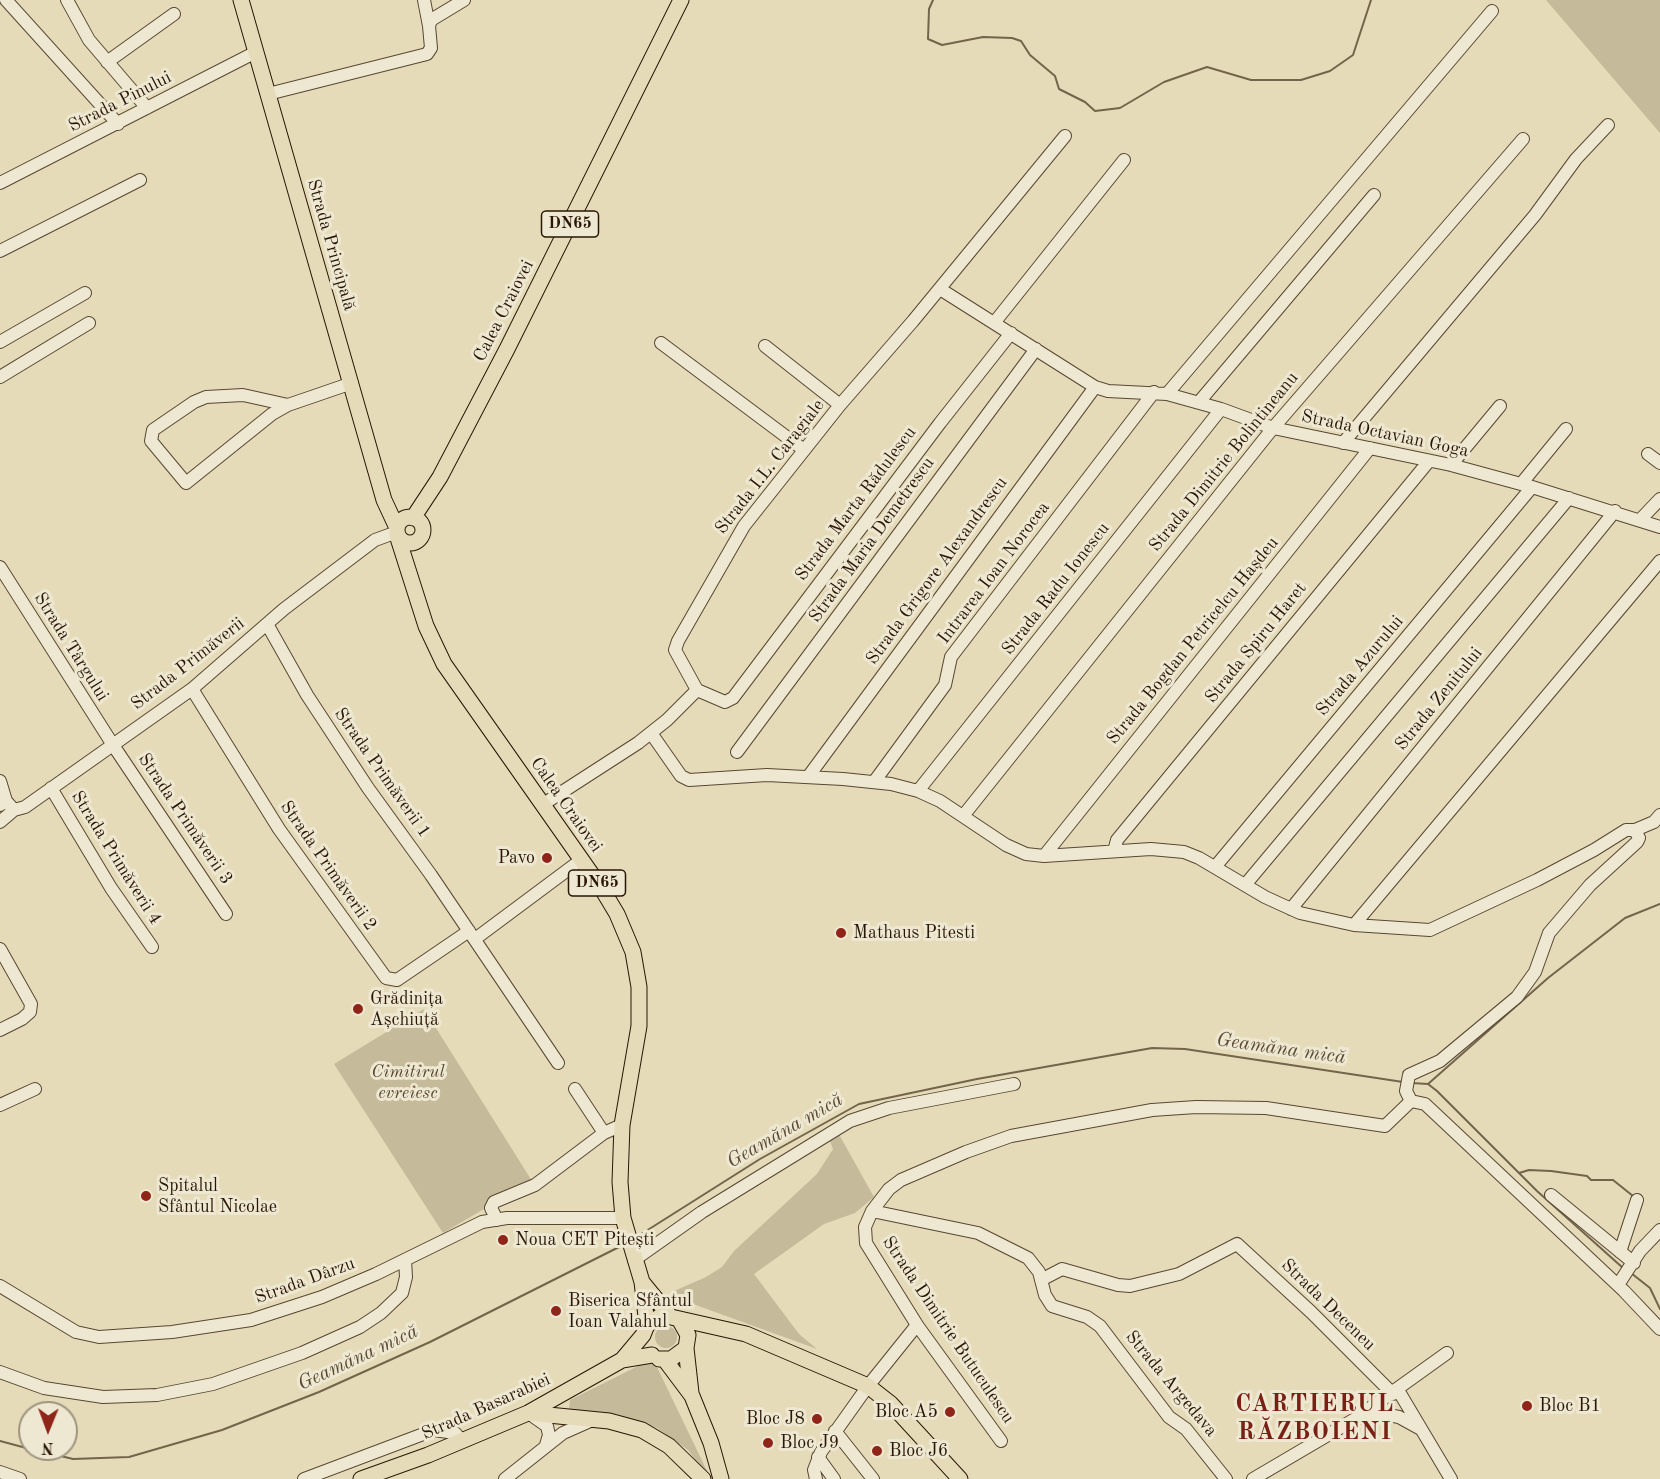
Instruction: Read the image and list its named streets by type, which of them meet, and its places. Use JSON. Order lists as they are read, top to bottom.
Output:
{
  "streets": {
    "main road": [
      "DN65",
      "Strada Principală",
      "Calea Craiovei",
      "Strada Basarabiei"
    ],
    "street": [
      "Strada Pinului",
      "Strada Octavian Goga",
      "Strada Dimitrie Bolintineanu",
      "Strada I.L. Caragiale",
      "Strada Marta Rădulescu",
      "Strada Maria Demetrescu",
      "Strada Grigore Alexandrescu",
      "Intrarea Ioan Norocea",
      "Strada Radu Ionescu",
      "Strada Bogdan Petricelcu Hașdeu",
      "Strada Spiru Haret",
      "Strada Târgului",
      "Strada Primăverii",
      "Strada Azurului",
      "Strada Zenitului",
      "Strada Primăverii 1",
      "Strada Primăverii 3",
      "Strada Primăverii 4",
      "Strada Primăverii 2",
      "Strada Dârzu",
      "Strada Deceneu",
      "Strada Dimitrie Butuculescu",
      "Strada Argedava"
    ]
  },
  "crossings": [
    ["Strada Pinului", "Strada Principală"],
    ["Strada Principală", "Calea Craiovei"],
    ["Strada Principală", "Strada Primăverii"],
    ["Calea Craiovei", "Strada Primăverii"],
    ["Calea Craiovei", "Strada Primăverii 2"],
    ["Calea Craiovei", "Strada Dârzu"],
    ["Strada Octavian Goga", "Strada Dimitrie Bolintineanu"],
    ["Strada Octavian Goga", "Strada I.L. Caragiale"],
    ["Strada Octavian Goga", "Strada Marta Rădulescu"],
    ["Strada Octavian Goga", "Strada Maria Demetrescu"],
    ["Strada Octavian Goga", "Strada Grigore Alexandrescu"],
    ["Strada Octavian Goga", "Intrarea Ioan Norocea"],
    ["Strada Octavian Goga", "Strada Radu Ionescu"],
    ["Strada Octavian Goga", "Strada Bogdan Petricelcu Hașdeu"],
    ["Strada Octavian Goga", "Strada Spiru Haret"],
    ["Strada Octavian Goga", "Strada Azurului"],
    ["Strada Octavian Goga", "Strada Zenitului"],
    ["Strada I.L. Caragiale", "Strada Marta Rădulescu"],
    ["Strada Târgului", "Strada Primăverii"],
    ["Strada Târgului", "Strada Primăverii 3"],
    ["Strada Primăverii", "Strada Primăverii 1"],
    ["Strada Primăverii", "Strada Primăverii 3"],
    ["Strada Primăverii", "Strada Primăverii 4"],
    ["Strada Primăverii", "Strada Primăverii 2"],
    ["Strada Primăverii 1", "Strada Primăverii 2"],
    ["Strada Deceneu", "Strada Argedava"],
    ["Strada Dimitrie Butuculescu", "Strada Argedava"]
  ],
  "districts": ["CARTIERUL RĂZBOIENI"],
  "water": ["Geamăna mică"],
  "parks": ["Cimitirul evreiesc"],
  "places": [
    "Pavo",
    "Mathaus Pitesti",
    "Grădinița Așchiuță",
    "Spitalul Sfântul Nicolae",
    "Noua CET Pitești",
    "Biserica Sfântul Ioan Valahul",
    "Bloc B1",
    "Bloc A5",
    "Bloc J8",
    "Bloc J9",
    "Bloc J6"
  ],
  "north": "bottom"
}
